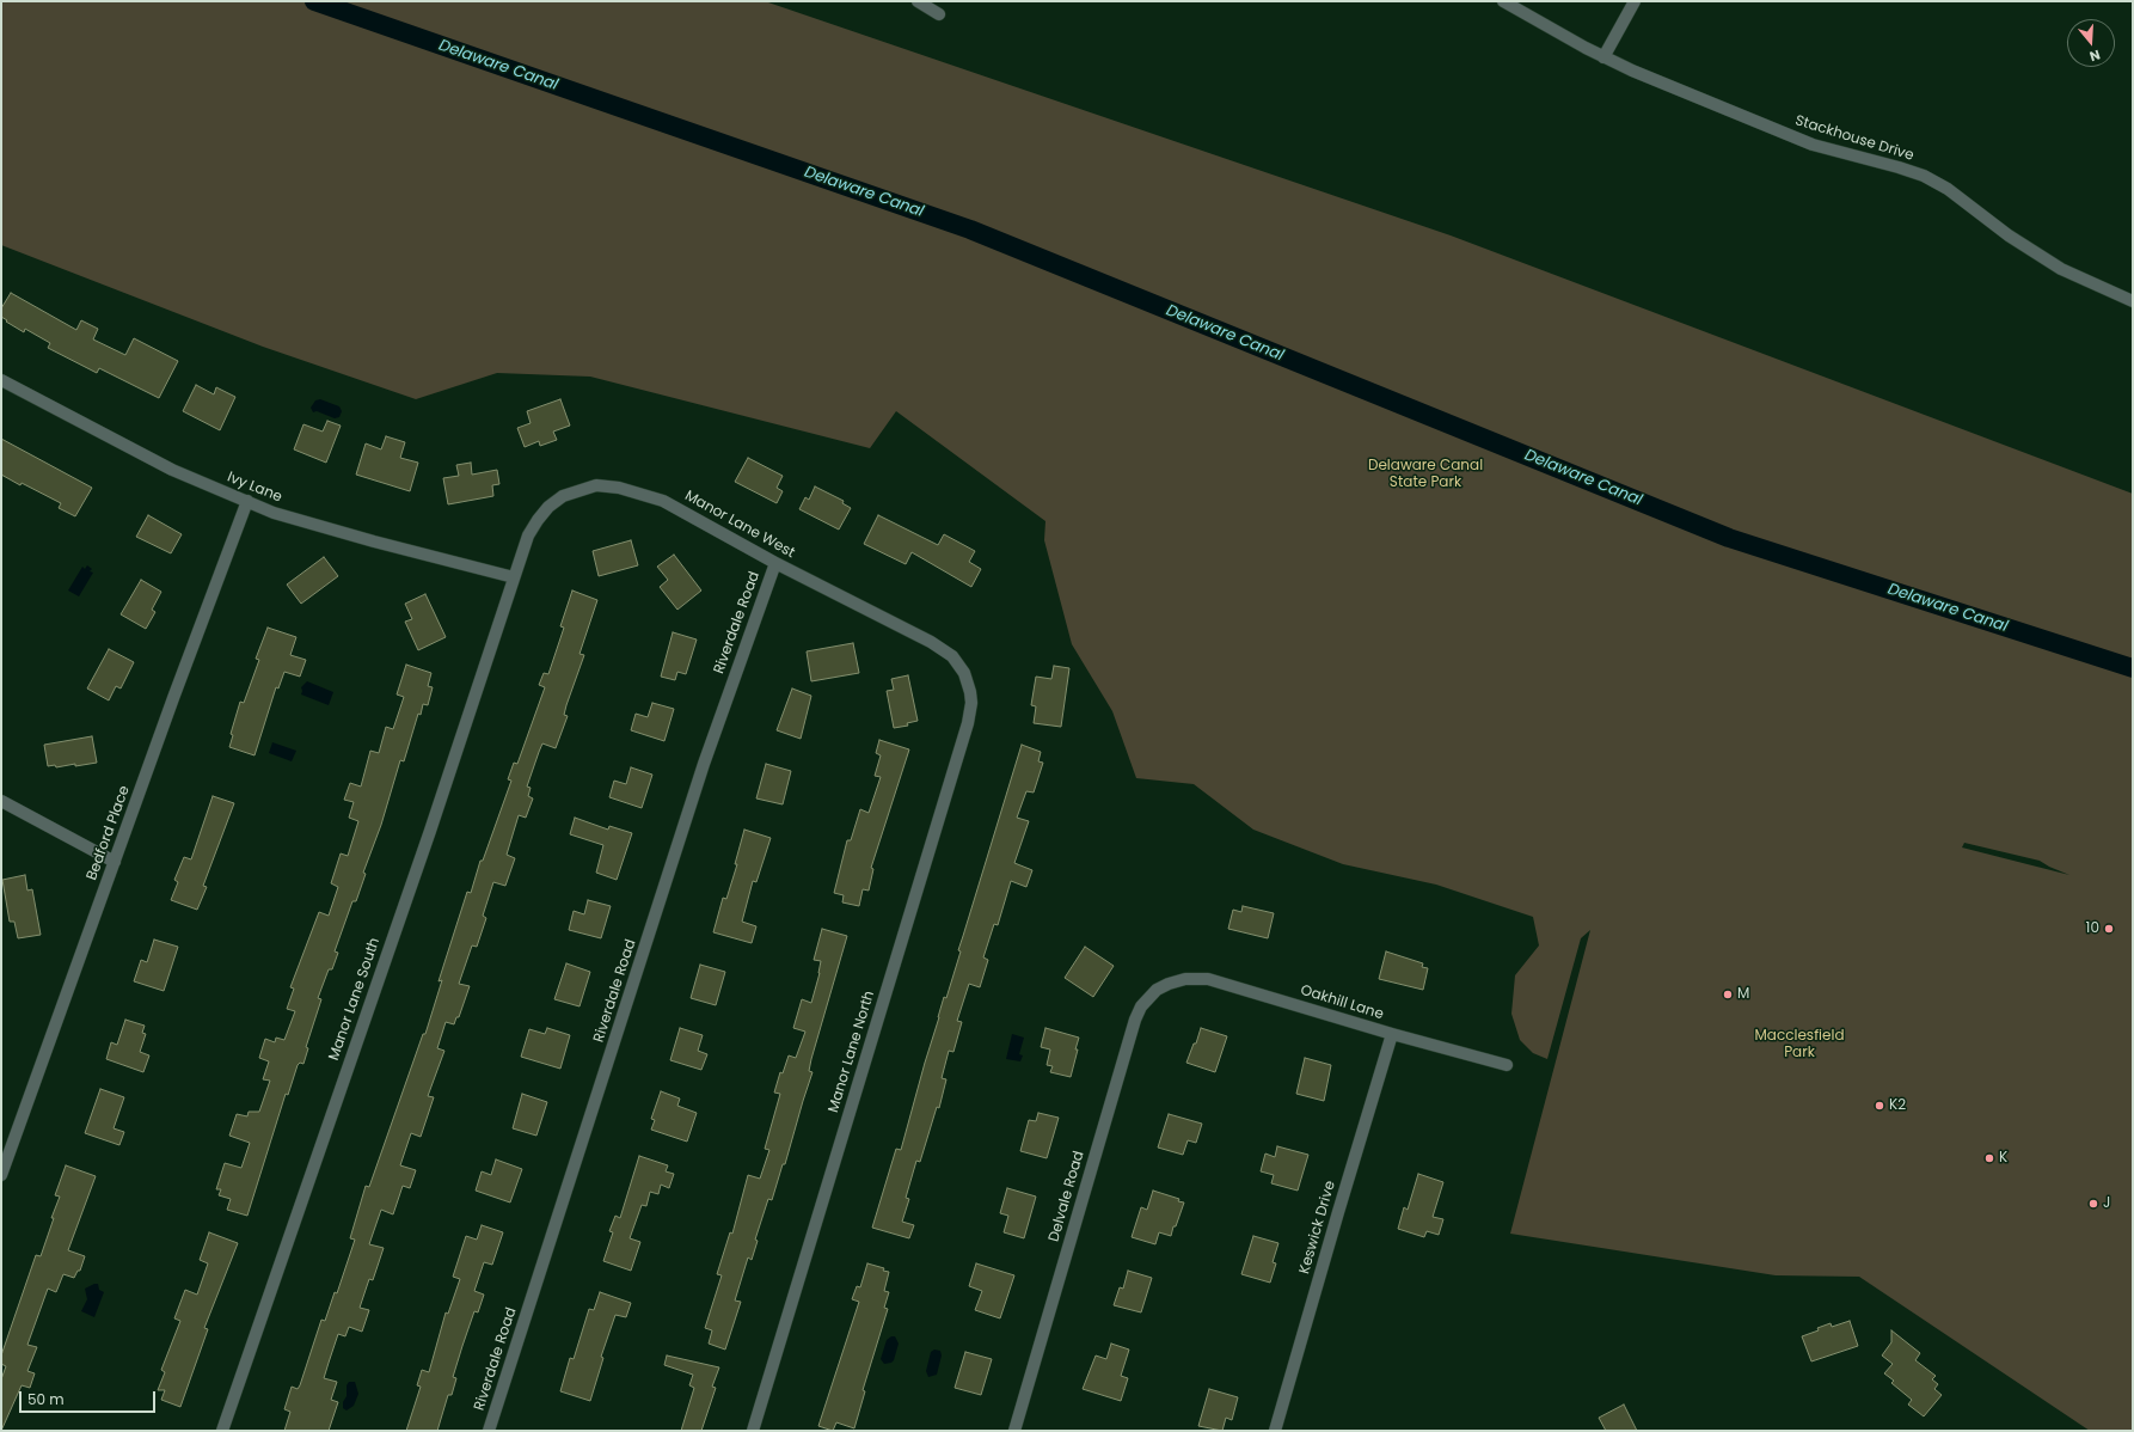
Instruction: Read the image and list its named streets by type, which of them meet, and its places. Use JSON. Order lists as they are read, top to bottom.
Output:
{
  "streets": {
    "street": [
      "Stackhouse Drive",
      "Ivy Lane",
      "Manor Lane West",
      "Riverdale Road",
      "Bedford Place",
      "Manor Lane South",
      "Oakhill Lane",
      "Manor Lane North",
      "Delvale Road",
      "Keswick Drive"
    ]
  },
  "crossings": [
    ["Ivy Lane", "Manor Lane West"],
    ["Ivy Lane", "Bedford Place"],
    ["Ivy Lane", "Manor Lane South"],
    ["Manor Lane West", "Riverdale Road"],
    ["Manor Lane West", "Manor Lane South"],
    ["Manor Lane West", "Manor Lane North"],
    ["Oakhill Lane", "Delvale Road"],
    ["Oakhill Lane", "Keswick Drive"]
  ],
  "water": ["Delaware Canal"],
  "parks": ["Delaware Canal State Park", "Macclesfield Park"],
  "places": [
    "10",
    "M",
    "K2",
    "K",
    "J"
  ],
  "scale_bar": "50 m",
  "north": "bottom"
}
